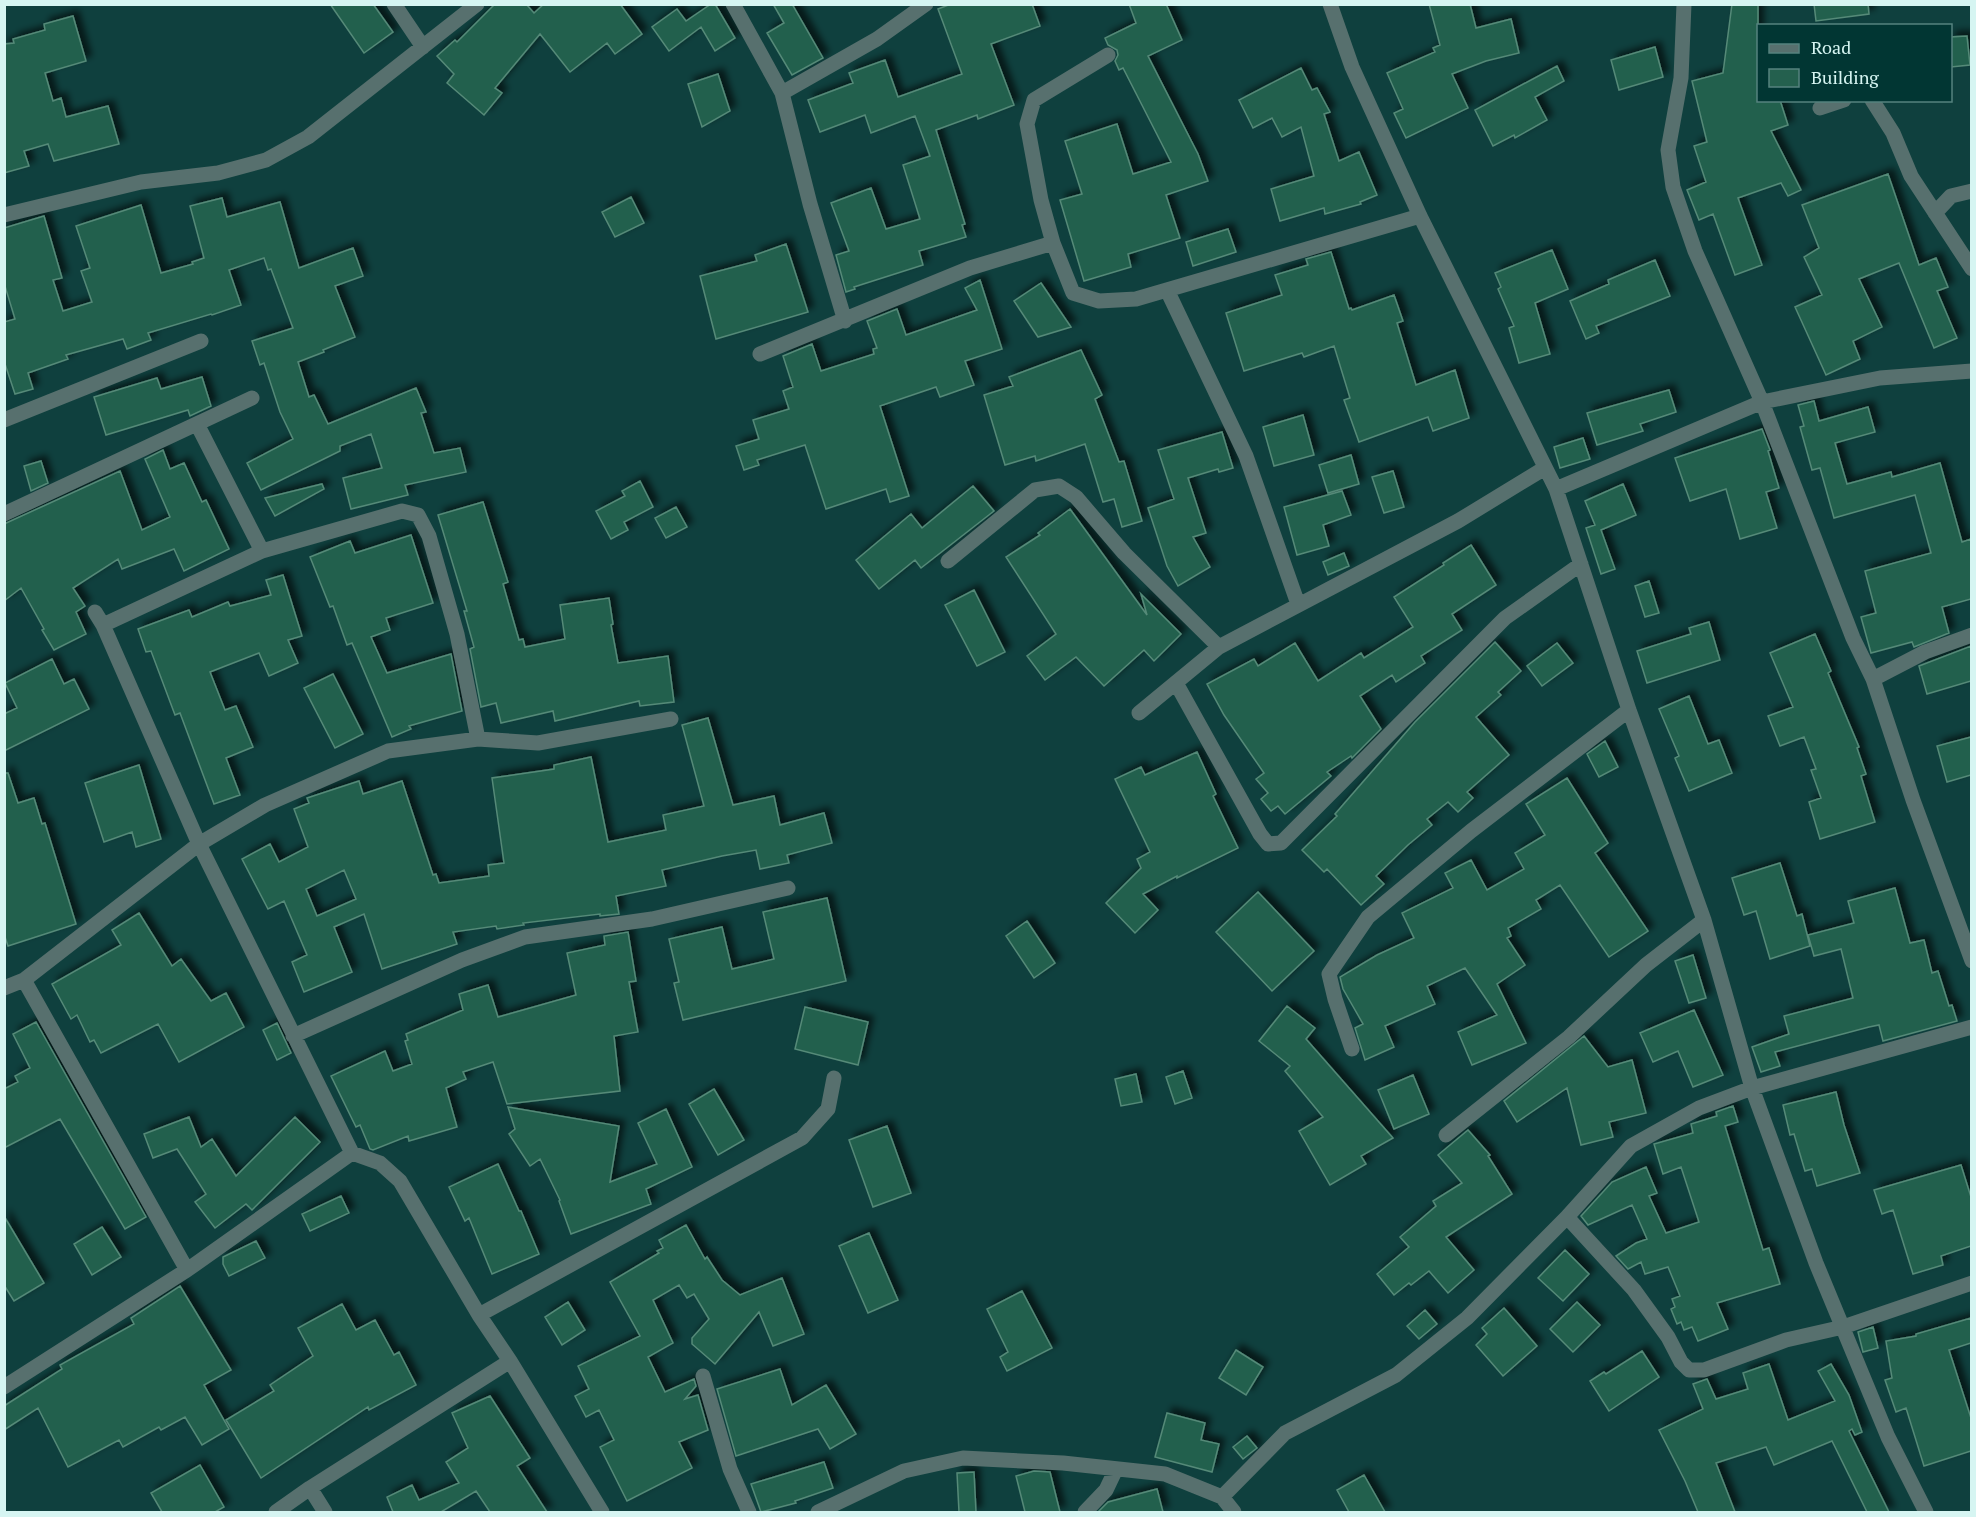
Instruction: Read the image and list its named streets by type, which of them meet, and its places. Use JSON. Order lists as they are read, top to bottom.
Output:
{
  "legend": ["Road", "Building"]
}
